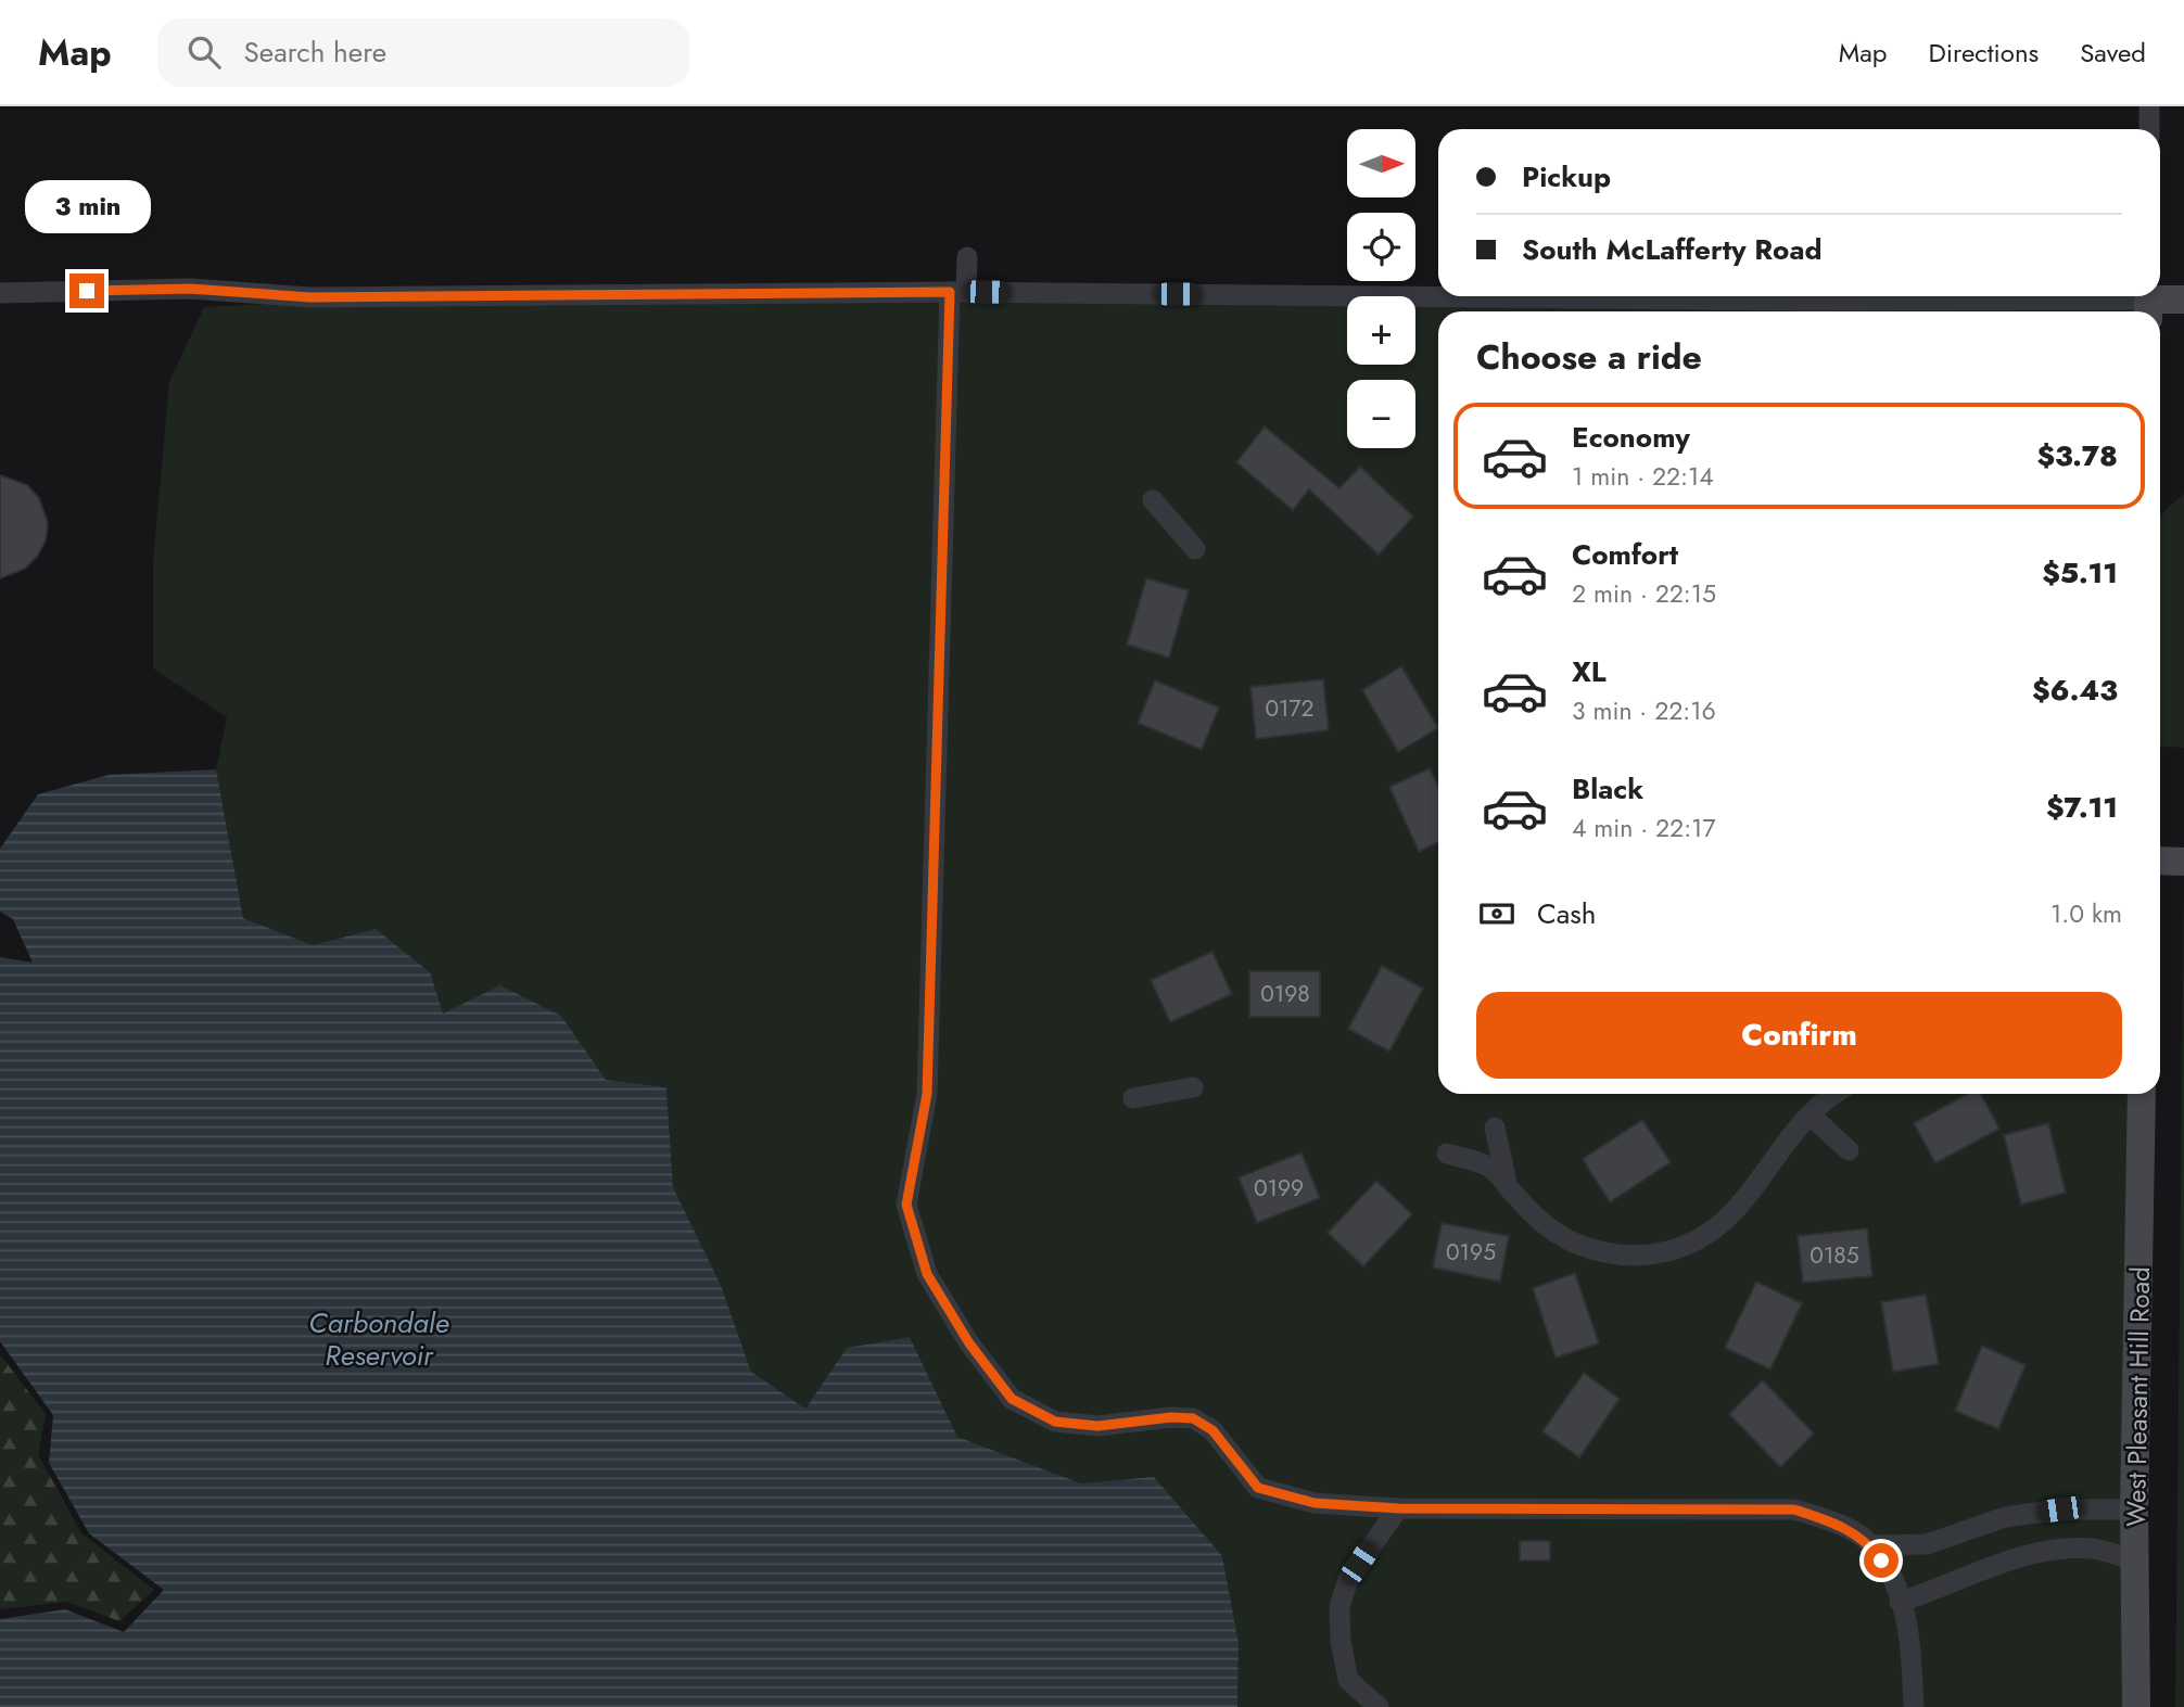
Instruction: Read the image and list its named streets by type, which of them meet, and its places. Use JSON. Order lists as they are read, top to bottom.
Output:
{
  "streets": {
    "street": ["West Pleasant Hill Road"]
  },
  "water": ["Carbondale Reservoir"],
  "house_numbers": [
    "0172",
    "0198",
    "0199",
    "0195",
    "0185"
  ],
  "north": "right",
  "page": {
    "header": "Map",
    "search": "Search here",
    "nav": ["Map", "Directions", "Saved"],
    "map_buttons": ["+", "−"],
    "banner": ["Pickup", "South McLafferty Road"],
    "bubble": "3 min",
    "heading": "Choose a ride",
    "list": [
      {
        "name": "Economy",
        "note": "1 min · 22:14",
        "value": "$3.78"
      },
      {
        "name": "Comfort",
        "note": "2 min · 22:15",
        "value": "$5.11"
      },
      {
        "name": "XL",
        "note": "3 min · 22:16",
        "value": "$6.43"
      },
      {
        "name": "Black",
        "note": "4 min · 22:17",
        "value": "$7.11"
      }
    ],
    "pay": ["Cash", "1.0 km"],
    "buttons": "Confirm"
  }
}
